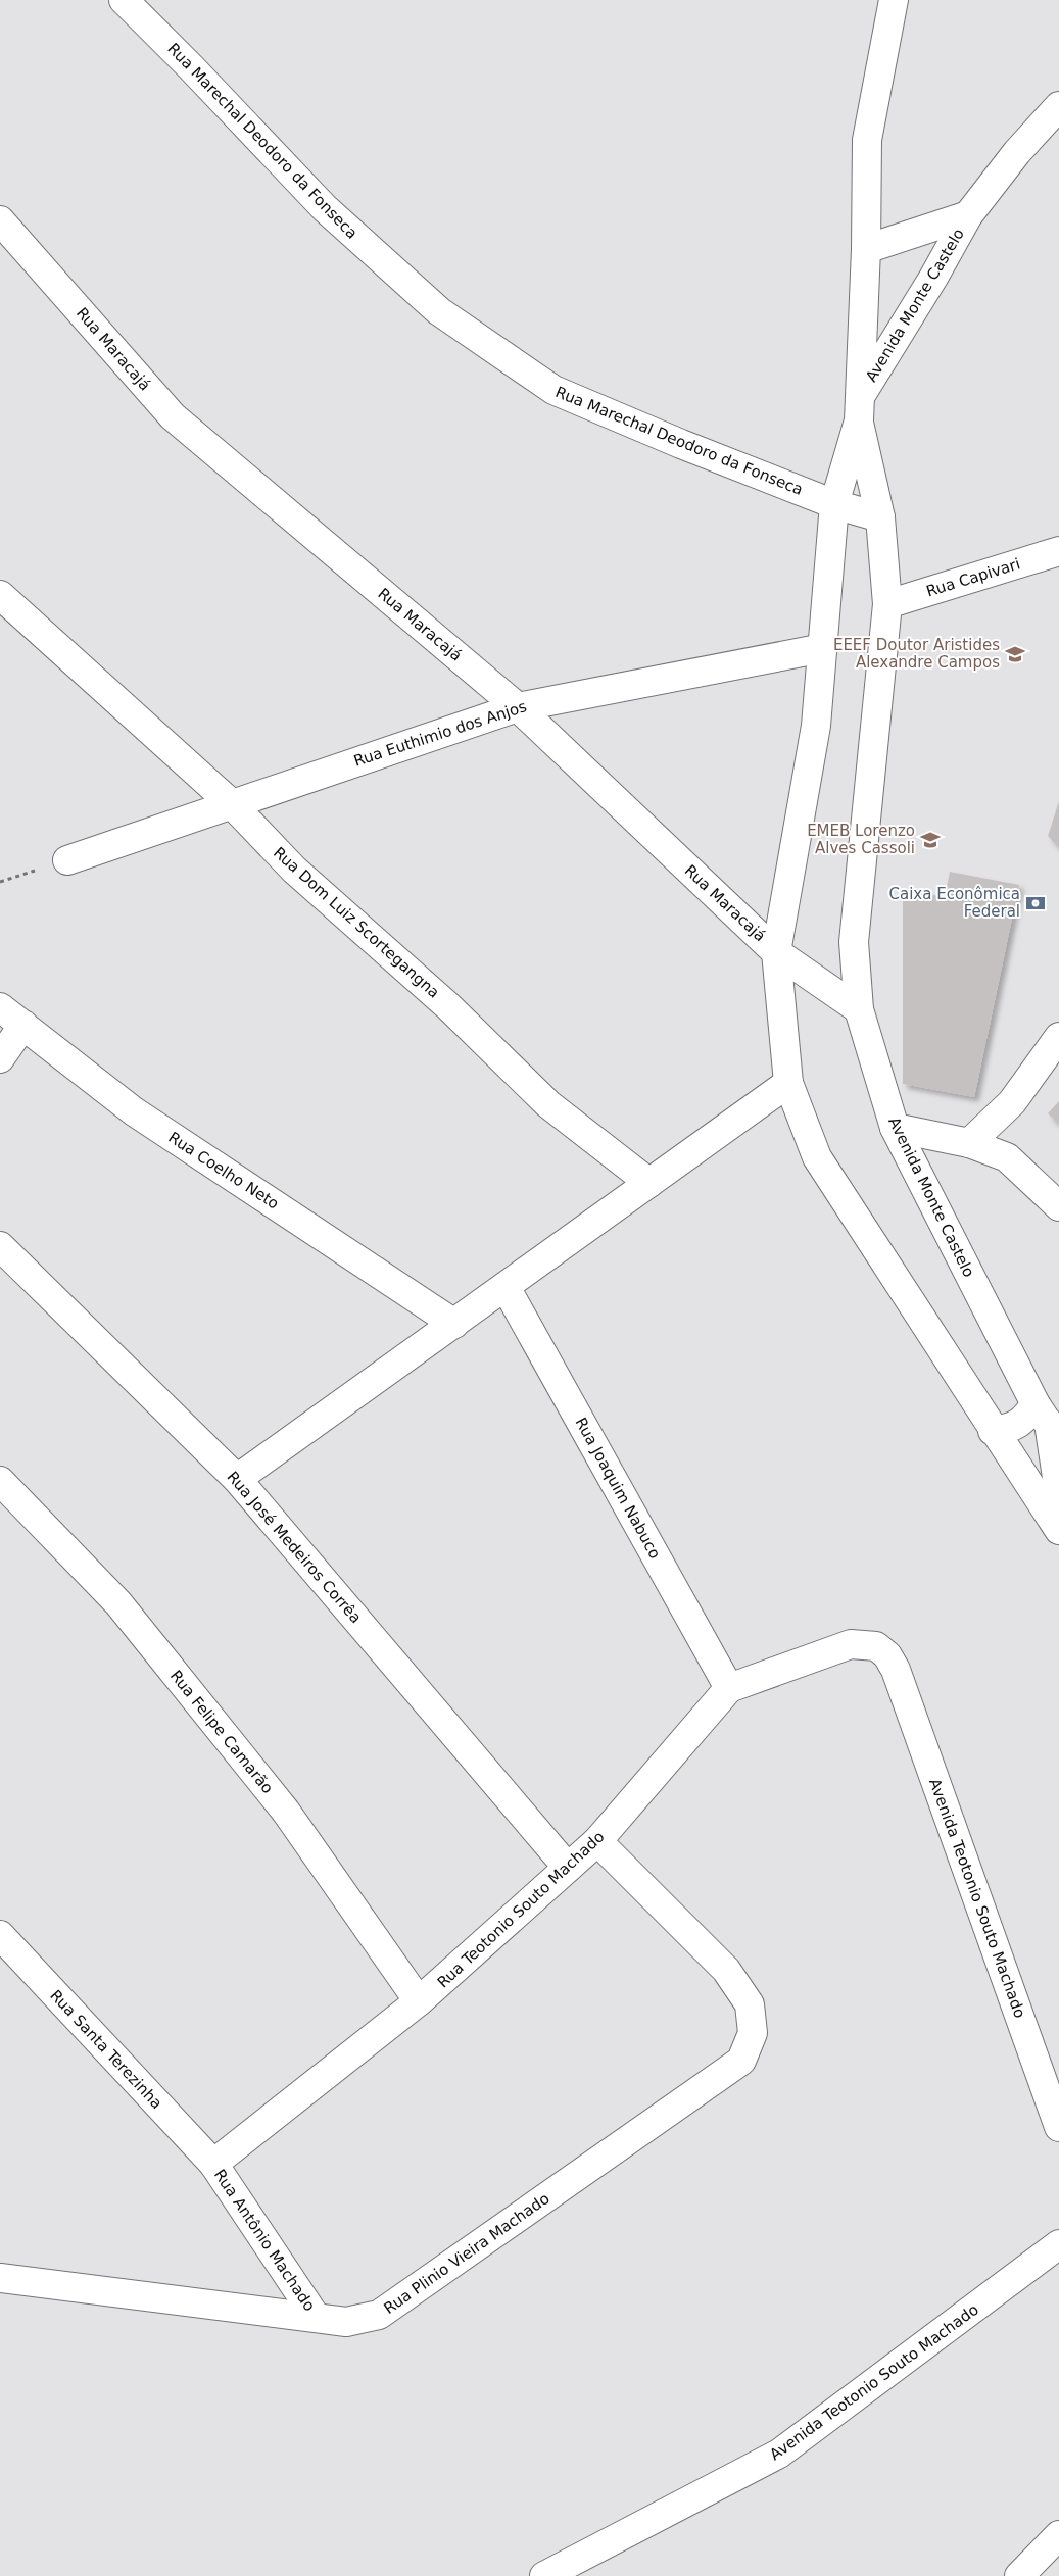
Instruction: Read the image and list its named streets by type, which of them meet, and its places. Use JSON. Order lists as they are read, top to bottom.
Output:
{
  "streets": {
    "street": [
      "Rua Marechal Deodoro da Fonseca",
      "Avenida Monte Castelo",
      "Rua Maracajá",
      "Rua Capivari",
      "Rua Euthimio dos Anjos",
      "Rua Dom Luiz Scortegangna",
      "Rua Coelho Neto",
      "Rua Joaquim Nabuco",
      "Rua José Medeiros Corrêa",
      "Rua Felipe Camarão",
      "Avenida Teotonio Souto Machado",
      "Rua Teotonio Souto Machado",
      "Rua Santa Terezinha",
      "Rua Antônio Machado",
      "Rua Plinio Vieira Machado"
    ]
  },
  "crossings": [
    ["Rua Marechal Deodoro da Fonseca", "Avenida Monte Castelo"],
    ["Avenida Monte Castelo", "Rua Maracajá"],
    ["Avenida Monte Castelo", "Rua Capivari"],
    ["Rua Maracajá", "Rua Euthimio dos Anjos"],
    ["Rua Euthimio dos Anjos", "Rua Dom Luiz Scortegangna"],
    ["Rua Joaquim Nabuco", "Rua Teotonio Souto Machado"],
    ["Rua José Medeiros Corrêa", "Rua Teotonio Souto Machado"],
    ["Rua Felipe Camarão", "Rua Teotonio Souto Machado"],
    ["Avenida Teotonio Souto Machado", "Rua Teotonio Souto Machado"],
    ["Rua Teotonio Souto Machado", "Rua Santa Terezinha"],
    ["Rua Teotonio Souto Machado", "Rua Antônio Machado"],
    ["Rua Teotonio Souto Machado", "Rua Plinio Vieira Machado"],
    ["Rua Santa Terezinha", "Rua Antônio Machado"],
    ["Rua Antônio Machado", "Rua Plinio Vieira Machado"]
  ],
  "places": {
    "school or university": ["EEEF Doutor Aristides Alexandre Campos", "EMEB Lorenzo Alves Cassoli"],
    "bank": ["Caixa Econômica Federal"]
  }
}
